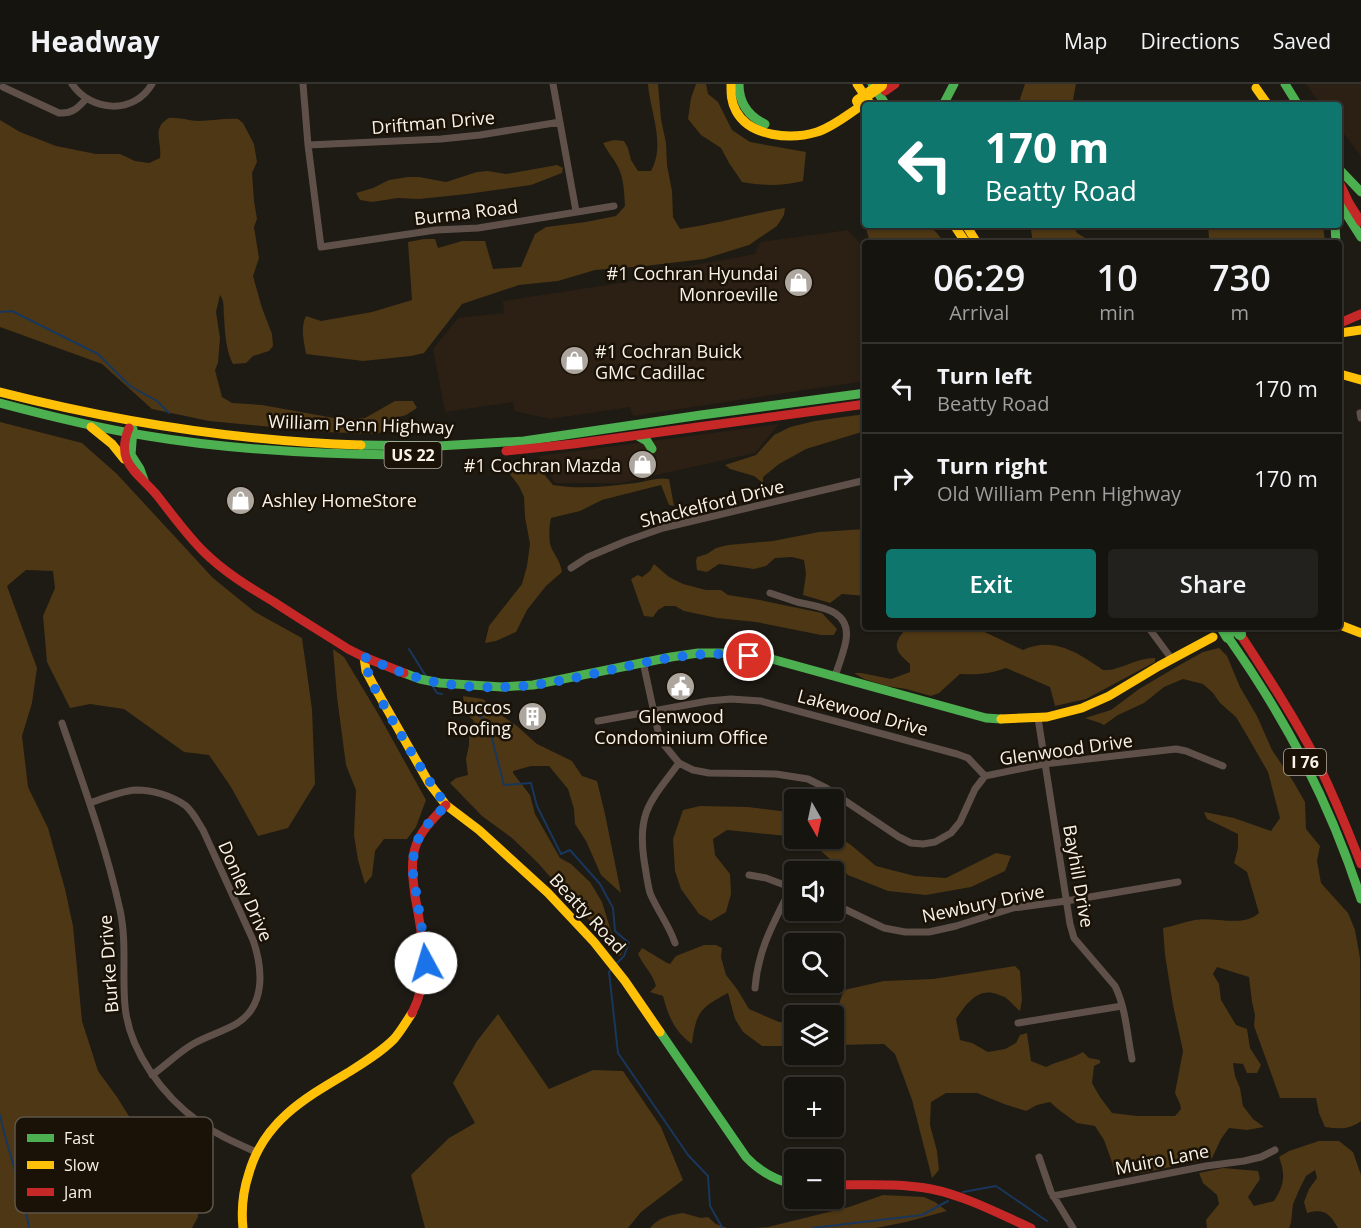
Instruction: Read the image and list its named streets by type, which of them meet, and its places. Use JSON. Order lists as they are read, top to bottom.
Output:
{
  "streets": {
    "main road": [
      "William Penn Highway",
      "US 22",
      "I 76",
      "Beatty Road"
    ],
    "street": [
      "Driftman Drive",
      "Burma Road",
      "Shackelford Drive",
      "Lakewood Drive",
      "Glenwood Drive",
      "Bayhill Drive",
      "Donley Drive",
      "Newbury Drive",
      "Burke Drive",
      "Muiro Lane"
    ]
  },
  "crossings": [
    ["Driftman Drive", "Burma Road"],
    ["Lakewood Drive", "Glenwood Drive"],
    ["Glenwood Drive", "Bayhill Drive"],
    ["Bayhill Drive", "Newbury Drive"],
    ["Donley Drive", "Burke Drive"]
  ],
  "places": {
    "shop": [
      "#1 Cochran Hyundai Monroeville",
      "#1 Cochran Buick GMC Cadillac",
      "#1 Cochran Mazda",
      "Ashley HomeStore"
    ],
    "public building": ["Glenwood Condominium Office"],
    "building": ["Buccos Roofing"]
  },
  "legend": ["Fast", "Slow", "Jam"],
  "north": "bottom",
  "page": {
    "header": "Headway",
    "nav": ["Map", "Directions", "Saved"],
    "turn": ["170 m", "Beatty Road"],
    "eta": [
      "06:29",
      "Arrival",
      "10",
      "min",
      "730",
      "m"
    ],
    "list": [
      {
        "name": "Turn left",
        "note": "Beatty Road",
        "value": "170 m"
      },
      {
        "name": "Turn right",
        "note": "Old William Penn Highway",
        "value": "170 m"
      }
    ],
    "buttons": ["Exit", "Share"],
    "map_buttons": ["+", "−"]
  }
}
